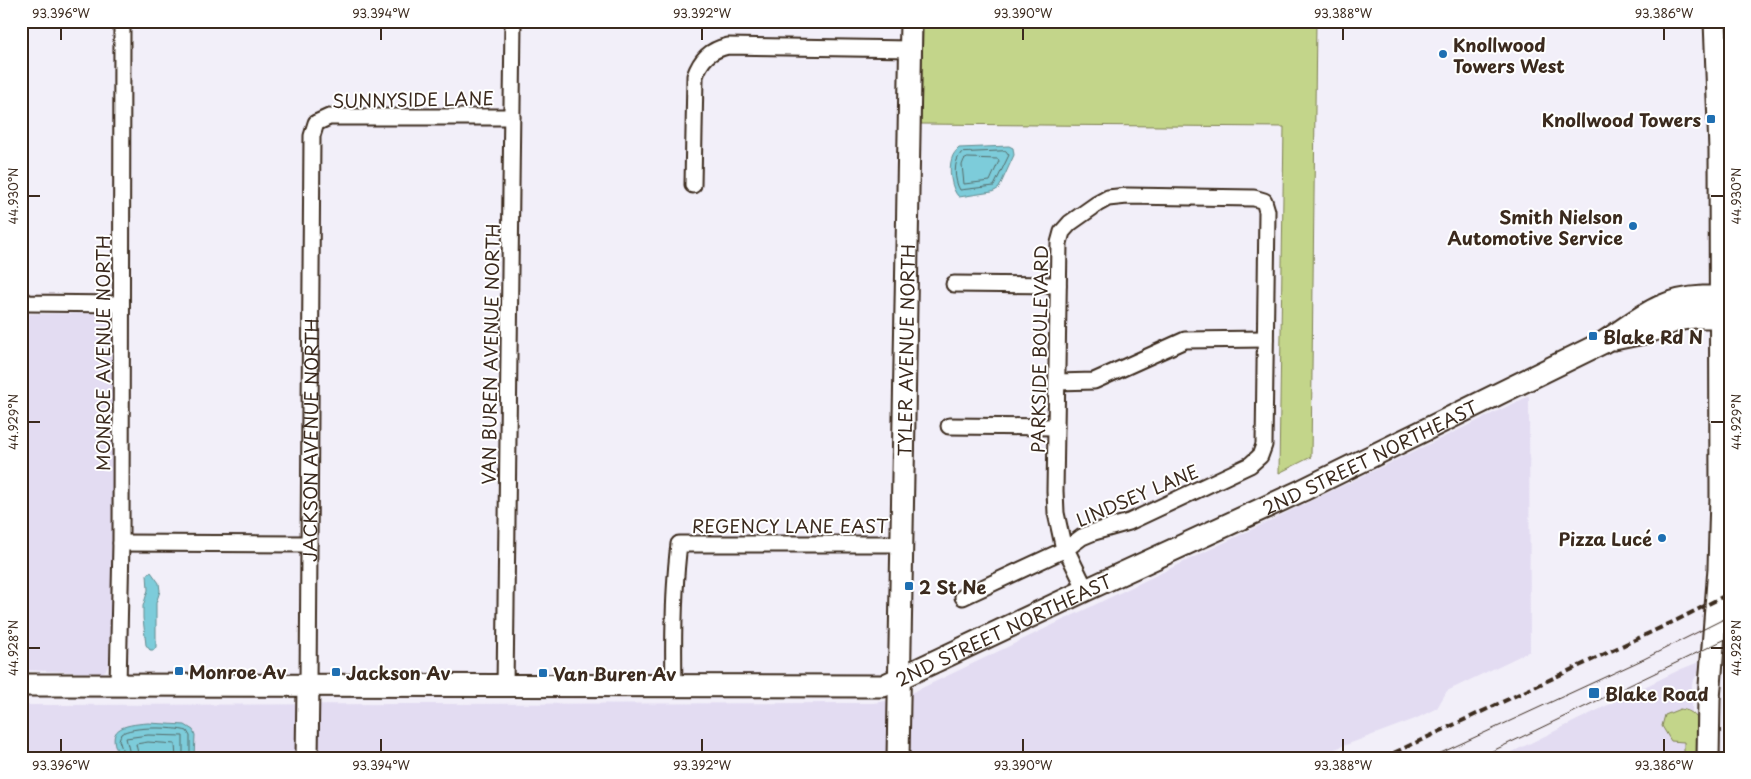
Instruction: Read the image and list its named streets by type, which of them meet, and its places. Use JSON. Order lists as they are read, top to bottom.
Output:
{
  "streets": {
    "street": [
      "SUNNYSIDE LANE",
      "PARKSIDE BOULEVARD",
      "TYLER AVENUE NORTH",
      "MONROE AVENUE NORTH",
      "VAN BUREN AVENUE NORTH",
      "JACKSON AVENUE NORTH",
      "2ND STREET NORTHEAST",
      "LINDSEY LANE",
      "REGENCY LANE EAST"
    ]
  },
  "crossings": [
    ["SUNNYSIDE LANE", "VAN BUREN AVENUE NORTH"],
    ["SUNNYSIDE LANE", "JACKSON AVENUE NORTH"],
    ["PARKSIDE BOULEVARD", "2ND STREET NORTHEAST"],
    ["PARKSIDE BOULEVARD", "LINDSEY LANE"],
    ["TYLER AVENUE NORTH", "2ND STREET NORTHEAST"],
    ["TYLER AVENUE NORTH", "REGENCY LANE EAST"],
    ["MONROE AVENUE NORTH", "2ND STREET NORTHEAST"],
    ["VAN BUREN AVENUE NORTH", "2ND STREET NORTHEAST"],
    ["JACKSON AVENUE NORTH", "2ND STREET NORTHEAST"],
    ["2ND STREET NORTHEAST", "REGENCY LANE EAST"]
  ],
  "places": {
    "other": ["Knollwood Towers West", "Smith Nielson Automotive Service", "Pizza Lucé"],
    "transit": [
      "Knollwood Towers",
      "Blake Rd N",
      "2 St Ne",
      "Monroe Av",
      "Jackson Av",
      "Van Buren Av",
      "Blake Road"
    ]
  },
  "coordinates": [
    "93.396°W",
    "93.394°W",
    "93.392°W",
    "93.390°W",
    "93.388°W",
    "93.386°W",
    "44.930°N",
    "44.929°N",
    "44.928°N"
  ]
}
